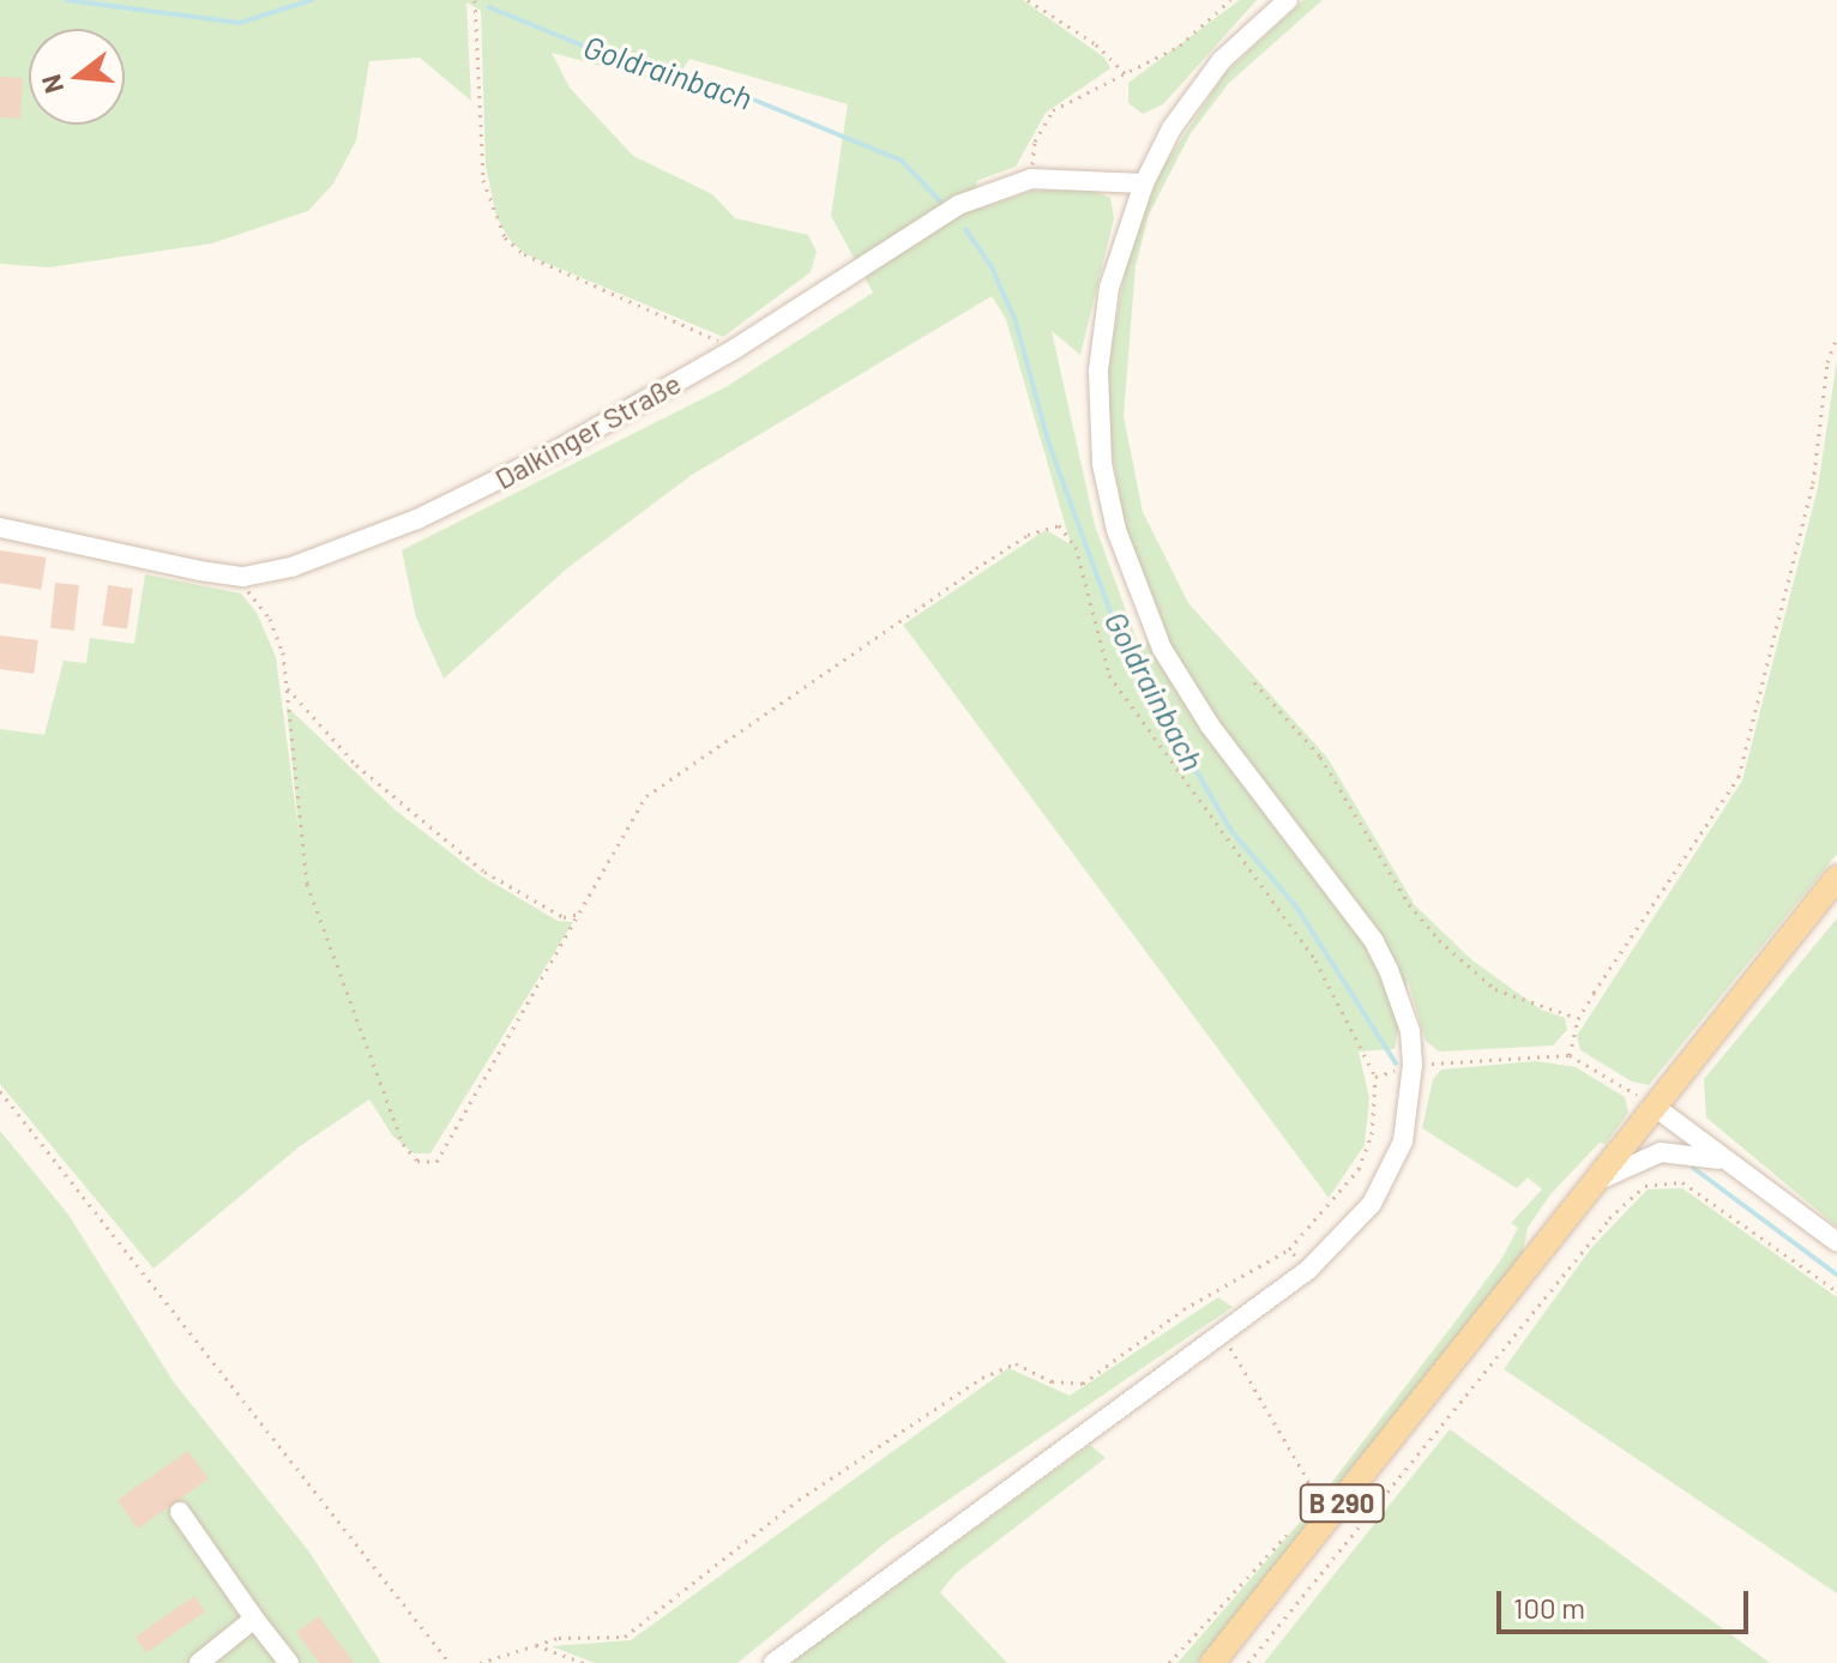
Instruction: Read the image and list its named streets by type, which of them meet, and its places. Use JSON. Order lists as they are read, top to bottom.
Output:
{
  "streets": {
    "main road": ["B 290"],
    "street": ["Dalkinger Straße"]
  },
  "water": ["Goldrainbach"],
  "scale_bar": "100 m",
  "north": "left"
}
